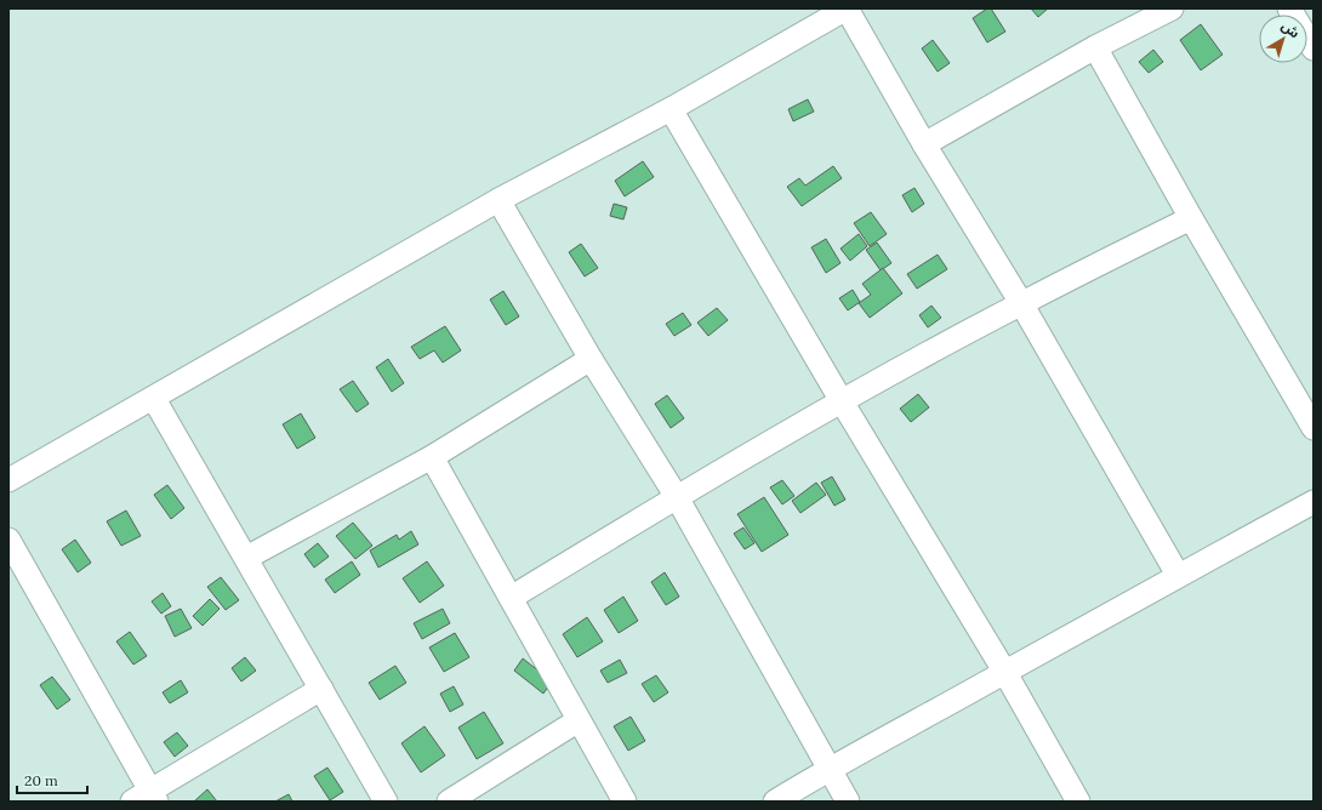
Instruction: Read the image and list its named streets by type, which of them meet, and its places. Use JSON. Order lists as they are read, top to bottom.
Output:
{
  "scale_bar": "20 m",
  "north": "top right"
}
